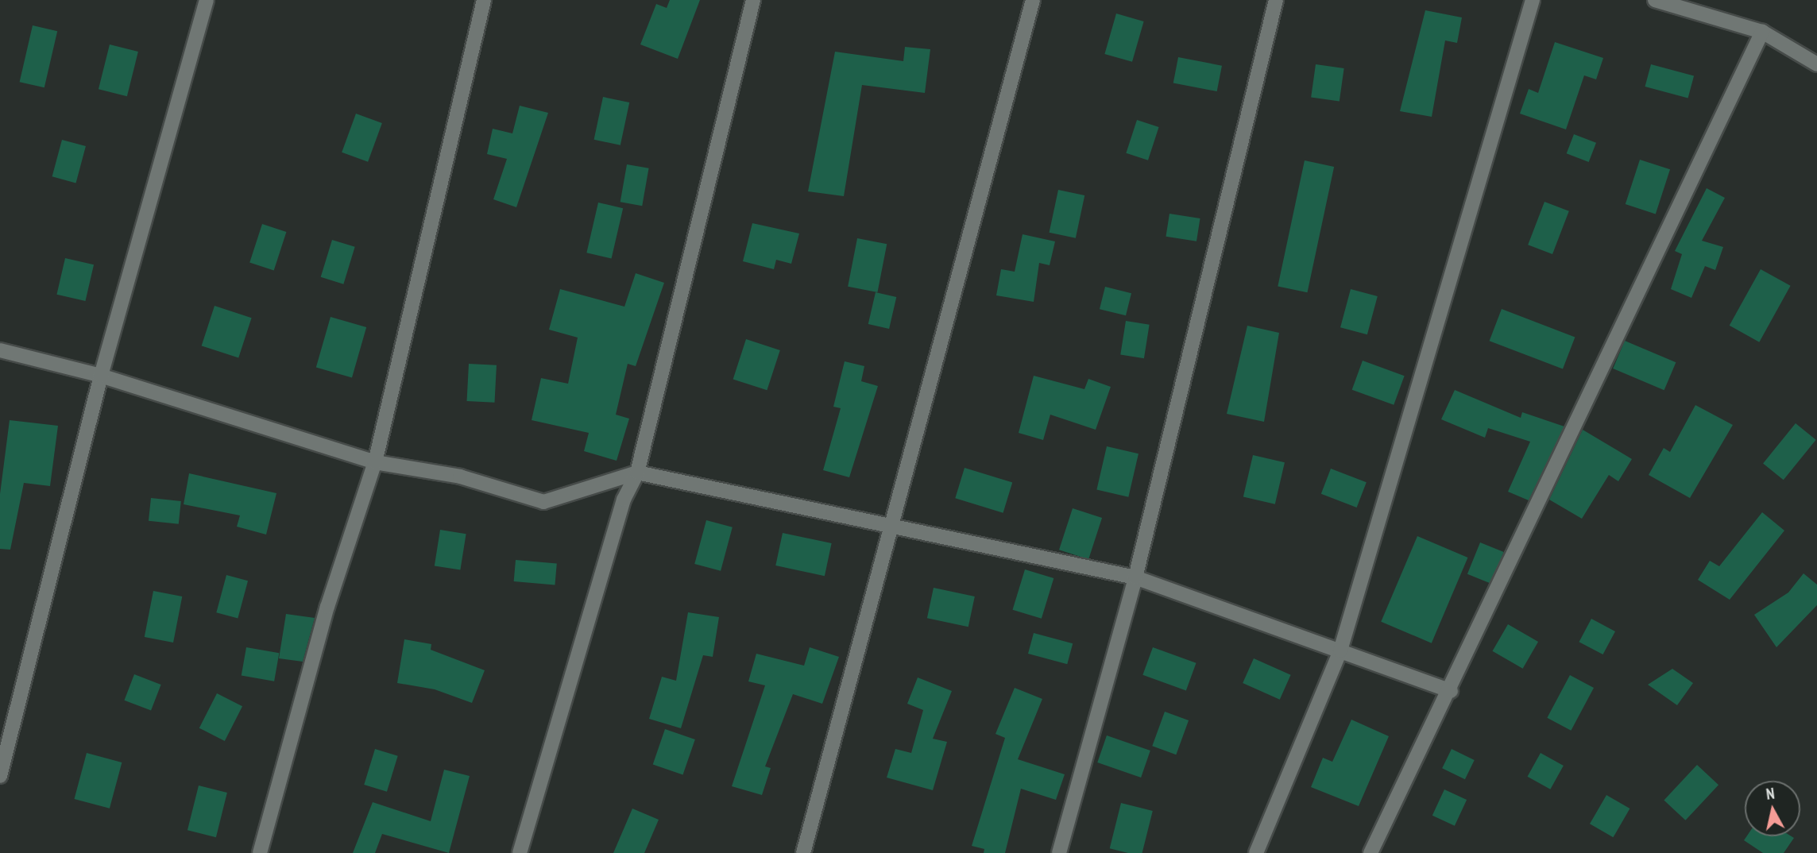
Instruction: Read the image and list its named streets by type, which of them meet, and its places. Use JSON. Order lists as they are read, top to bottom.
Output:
{
  "north": "top"
}
